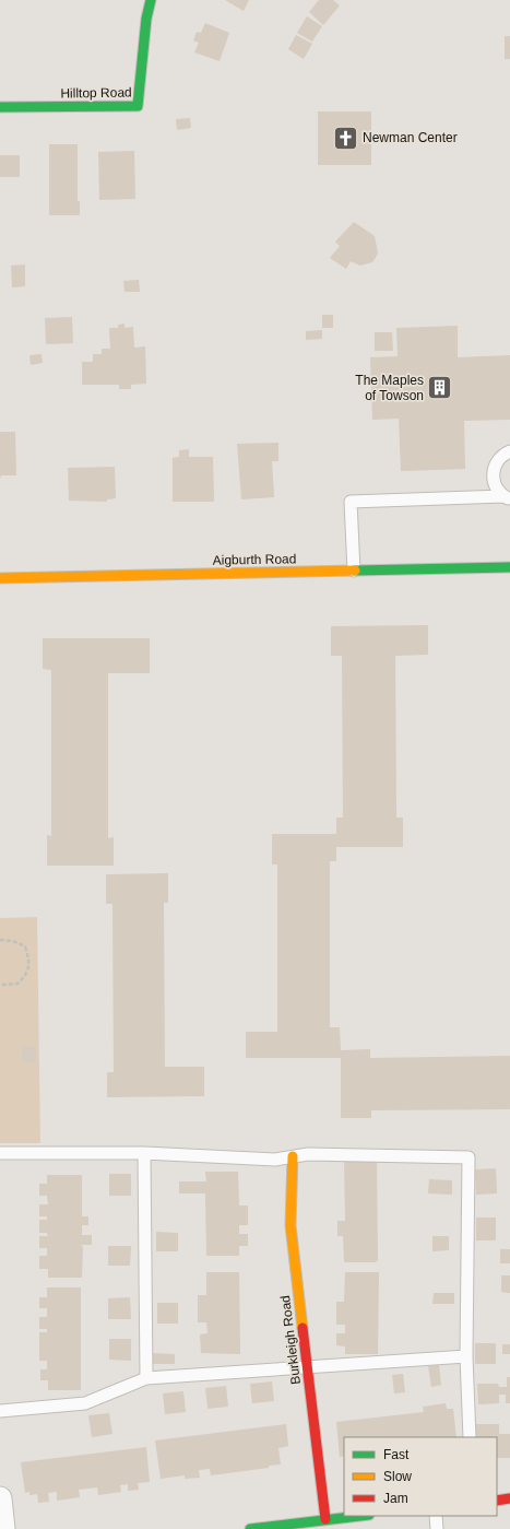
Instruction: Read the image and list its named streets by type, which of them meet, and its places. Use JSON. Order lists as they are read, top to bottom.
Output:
{
  "streets": {
    "street": ["Hilltop Road", "Aigburth Road", "Burkleigh Road"]
  },
  "places": {
    "church": ["Newman Center"],
    "building": ["The Maples of Towson"]
  },
  "legend": ["Fast", "Slow", "Jam"]
}
